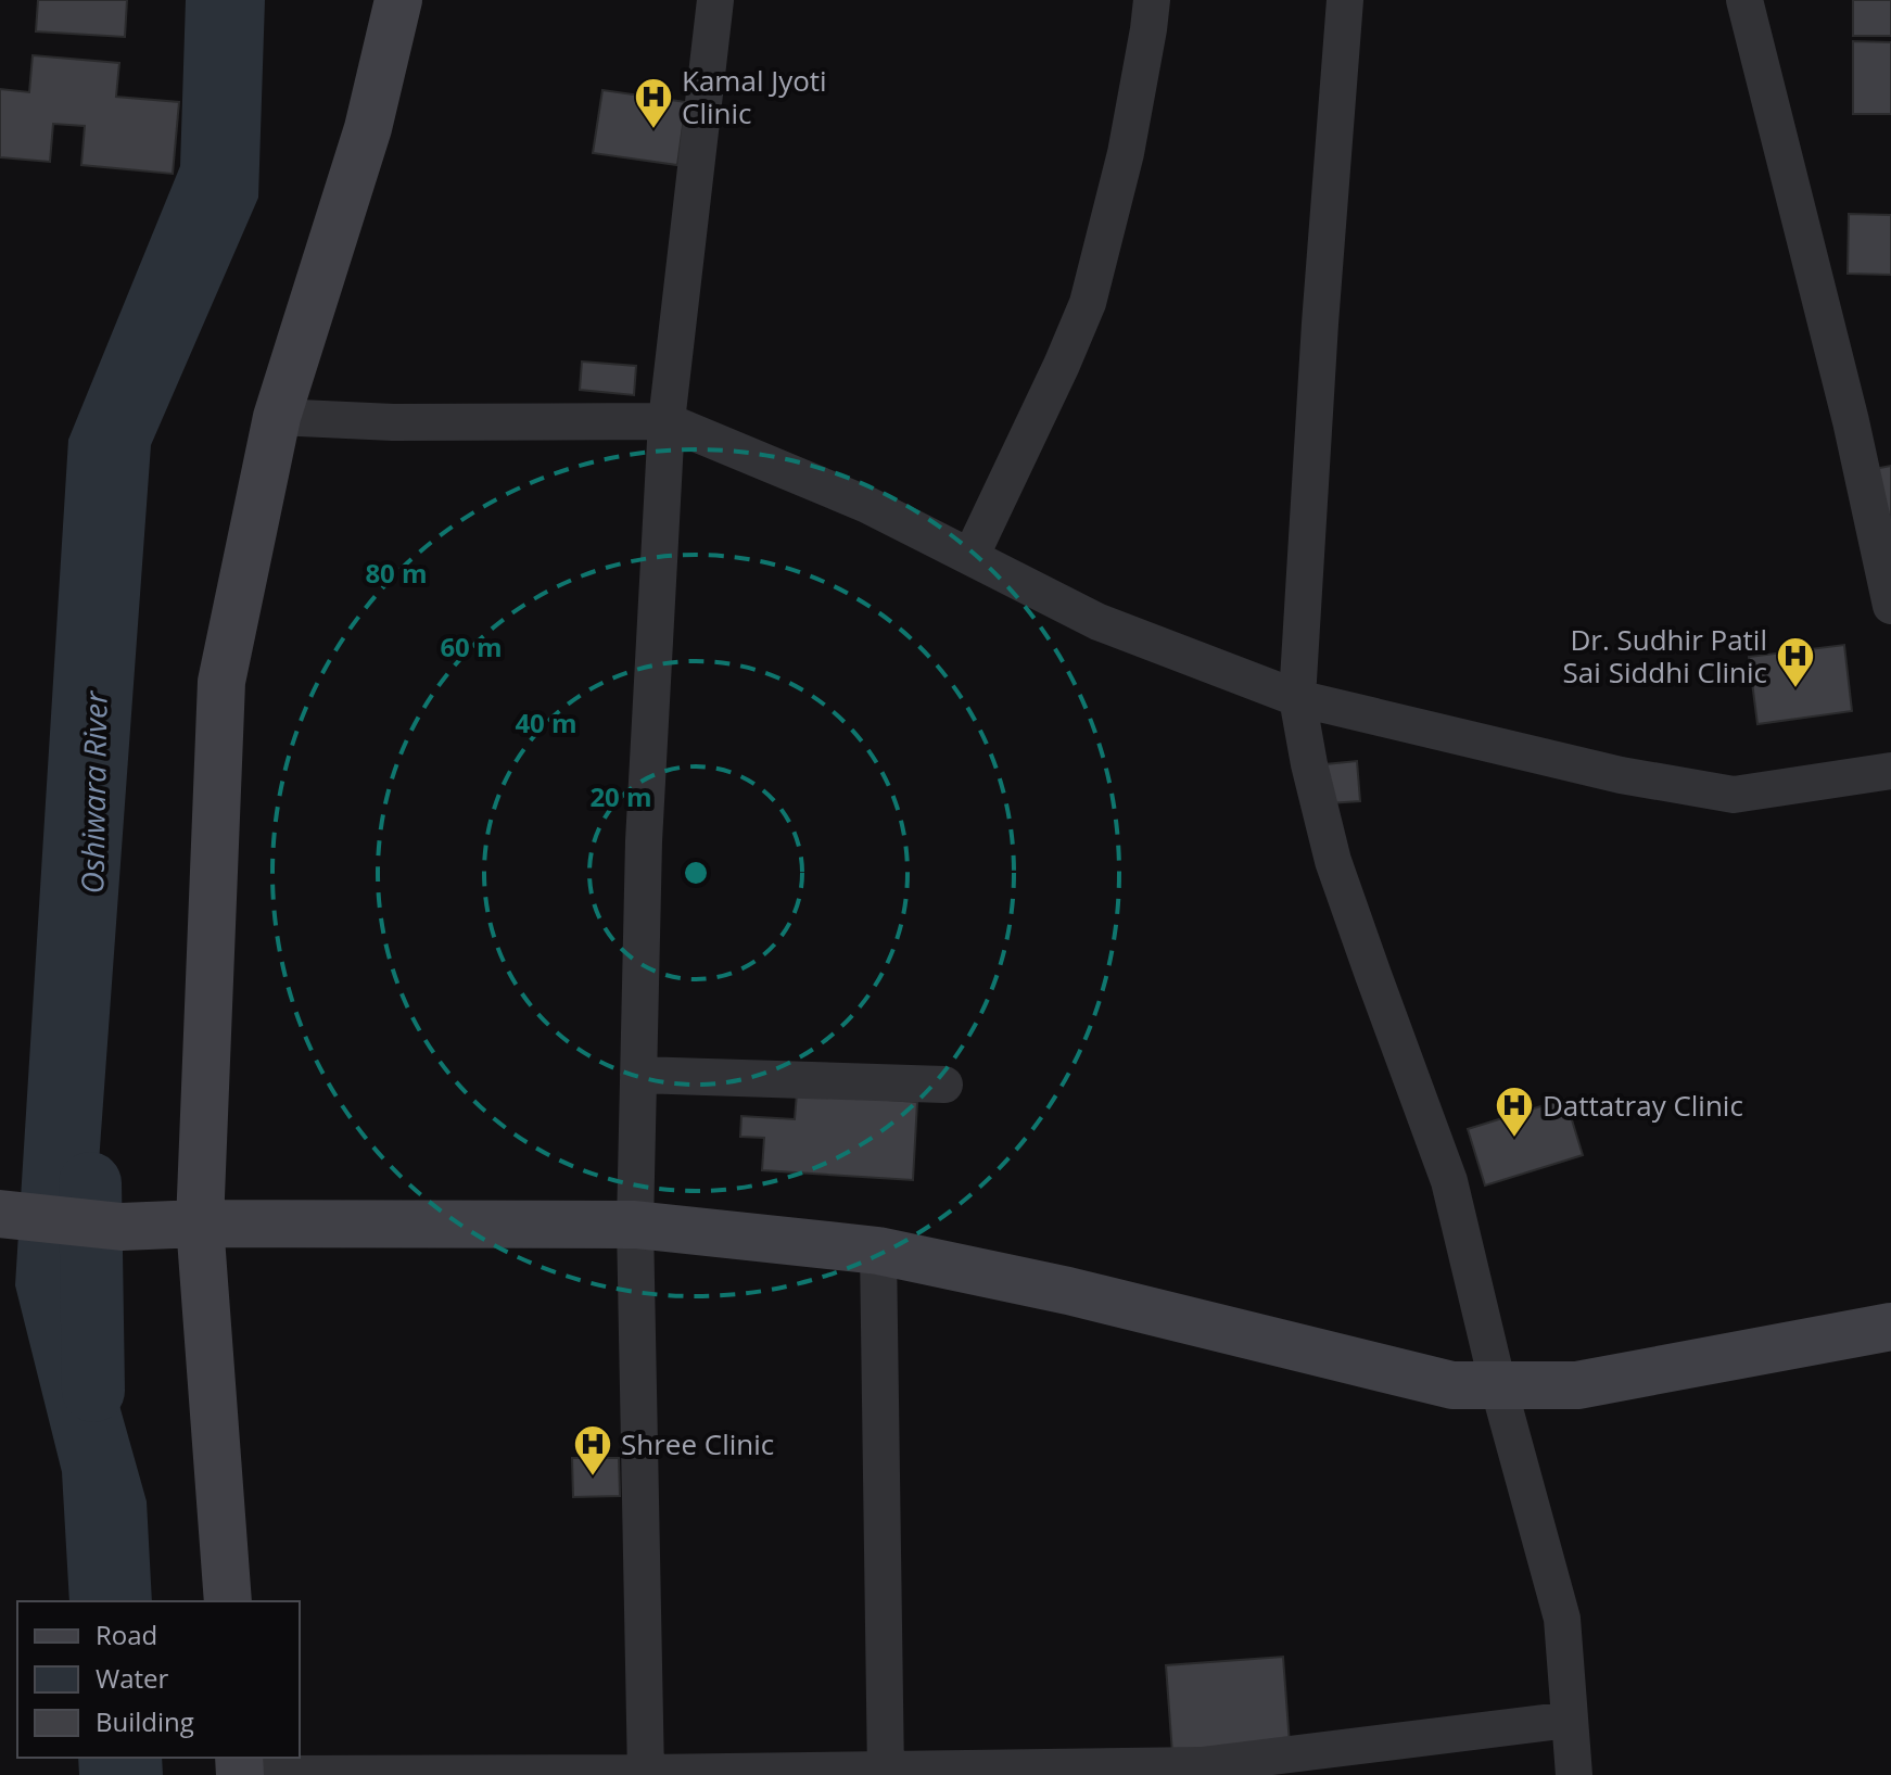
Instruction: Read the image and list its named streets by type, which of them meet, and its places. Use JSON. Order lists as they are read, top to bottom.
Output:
{
  "water": ["Oshiwara River"],
  "places": {
    "hospital": [
      "Kamal Jyoti Clinic",
      "Dr. Sudhir Patil Sai Siddhi Clinic",
      "Dattatray Clinic",
      "Shree Clinic"
    ]
  },
  "legend": ["Road", "Water", "Building"],
  "rings": [
    "80 m",
    "60 m",
    "40 m",
    "20 m"
  ]
}
